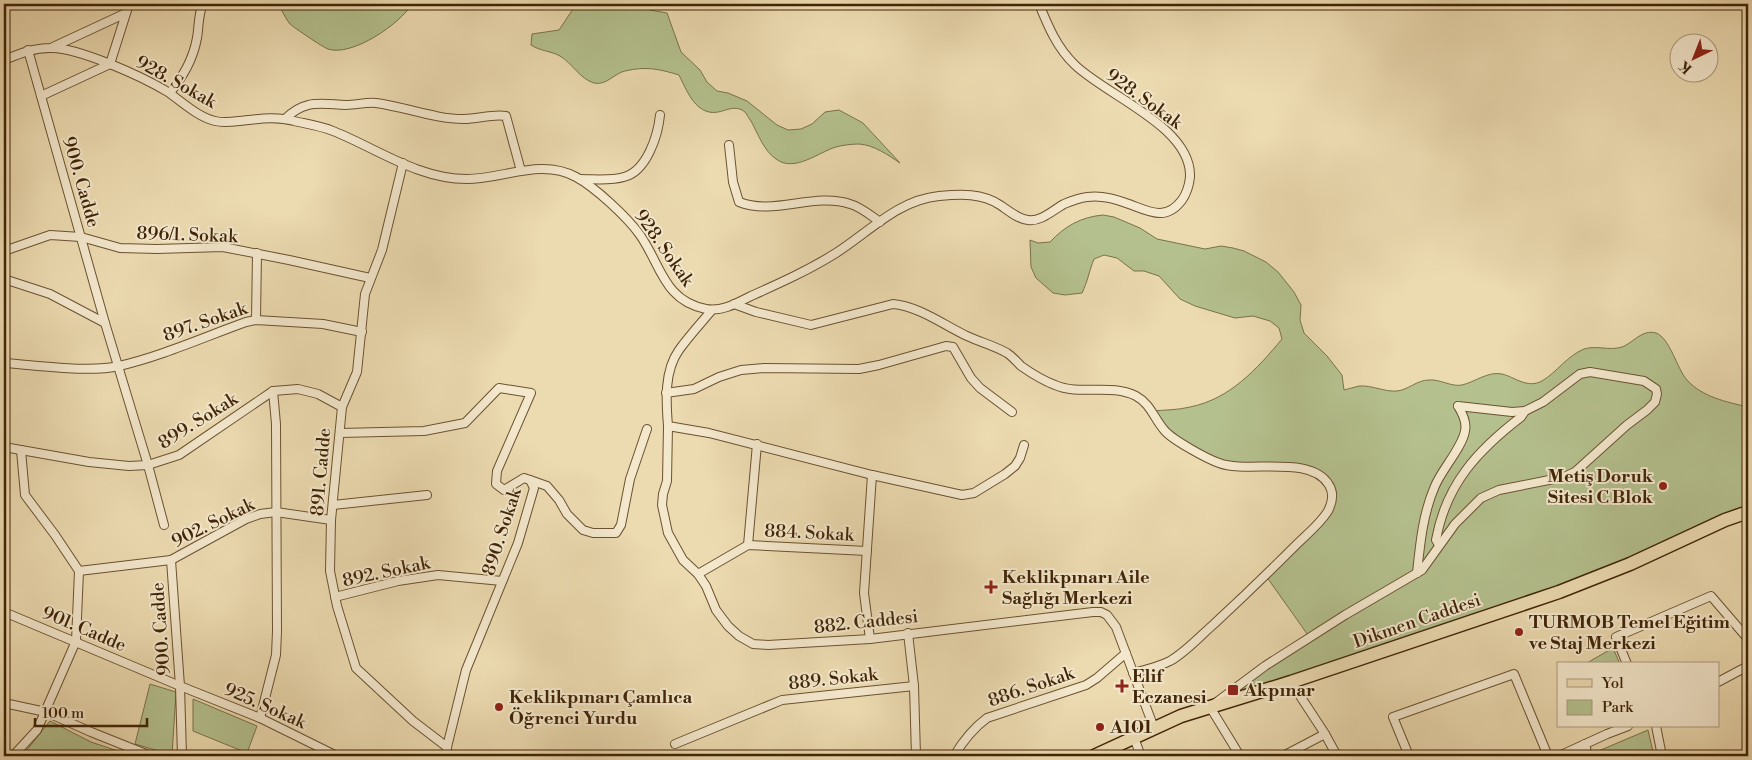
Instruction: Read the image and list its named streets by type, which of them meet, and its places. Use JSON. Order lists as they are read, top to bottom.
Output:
{
  "streets": {
    "main road": ["Dikmen Caddesi"],
    "street": [
      "928. Sokak",
      "900. Cadde",
      "896/1. Sokak",
      "897. Sokak",
      "899. Sokak",
      "891. Cadde",
      "902. Sokak",
      "890. Sokak",
      "884. Sokak",
      "892. Sokak",
      "882. Caddesi",
      "901. Cadde",
      "889. Sokak",
      "886. Sokak",
      "925. Sokak"
    ]
  },
  "crossings": [
    ["928. Sokak", "900. Cadde"],
    ["928. Sokak", "891. Cadde"],
    ["928. Sokak", "882. Caddesi"],
    ["900. Cadde", "896/1. Sokak"],
    ["900. Cadde", "897. Sokak"],
    ["900. Cadde", "899. Sokak"],
    ["900. Cadde", "902. Sokak"],
    ["900. Cadde", "901. Cadde"],
    ["900. Cadde", "925. Sokak"],
    ["896/1. Sokak", "891. Cadde"],
    ["897. Sokak", "891. Cadde"],
    ["899. Sokak", "891. Cadde"],
    ["891. Cadde", "902. Sokak"],
    ["891. Cadde", "890. Sokak"],
    ["891. Cadde", "892. Sokak"],
    ["890. Sokak", "892. Sokak"],
    ["884. Sokak", "882. Caddesi"],
    ["Dikmen Caddesi", "882. Caddesi"],
    ["882. Caddesi", "886. Sokak"],
    ["901. Cadde", "925. Sokak"]
  ],
  "places": {
    "other": [
      "Metiş Doruk Sitesi C Blok",
      "TURMOB Temel Eğitim ve Staj Merkezi",
      "Keklikpınarı Çamlıca Öğrenci Yurdu",
      "A101"
    ],
    "health": ["Keklikpınarı Aile Sağlığı Merkezi", "Elif Eczanesi"],
    "transit": ["Akpınar"]
  },
  "legend": ["Yol", "Park"],
  "scale_bar": "100 m",
  "north": "bottom left"
}
